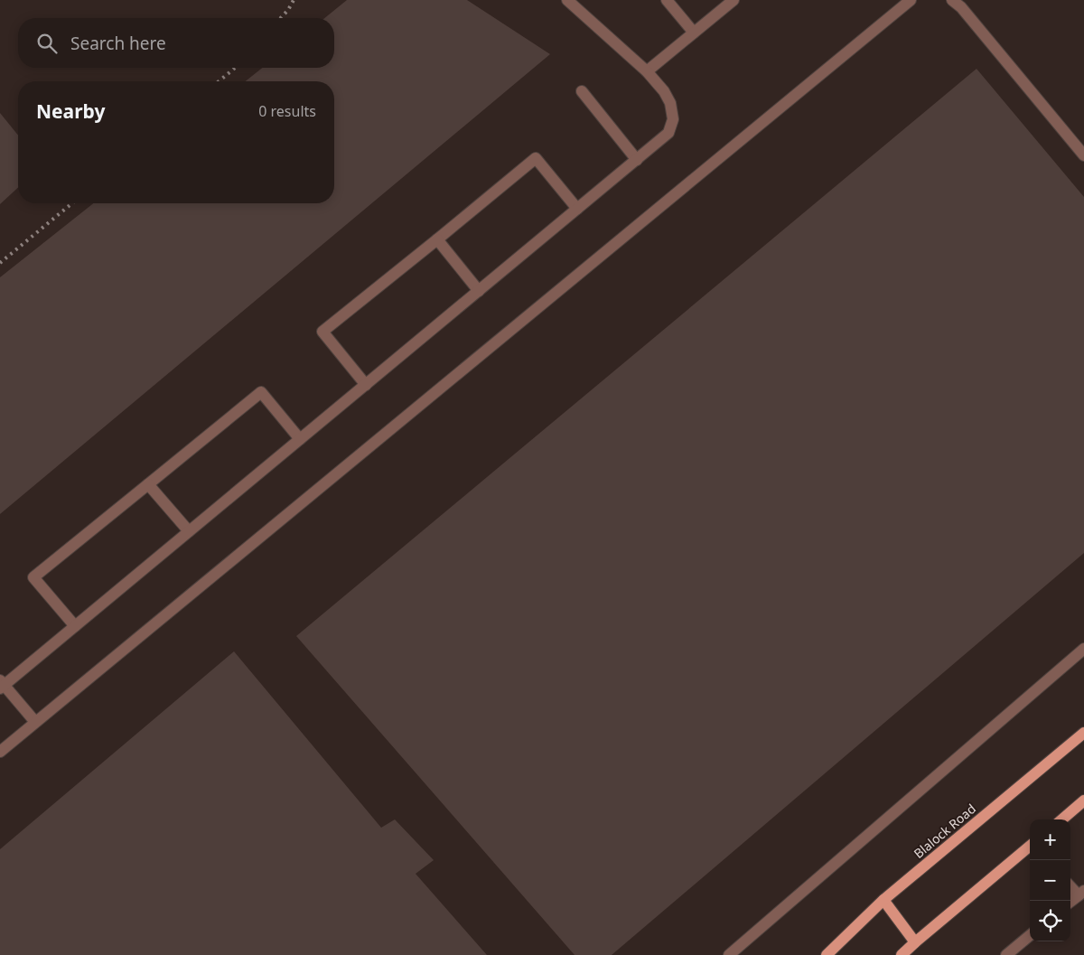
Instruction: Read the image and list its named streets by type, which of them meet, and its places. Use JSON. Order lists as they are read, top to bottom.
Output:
{
  "streets": {
    "main road": ["Blalock Road"]
  },
  "page": {
    "search": "Search here",
    "heading": ["Nearby", "0 results"],
    "map_buttons": ["+", "−"]
  }
}
